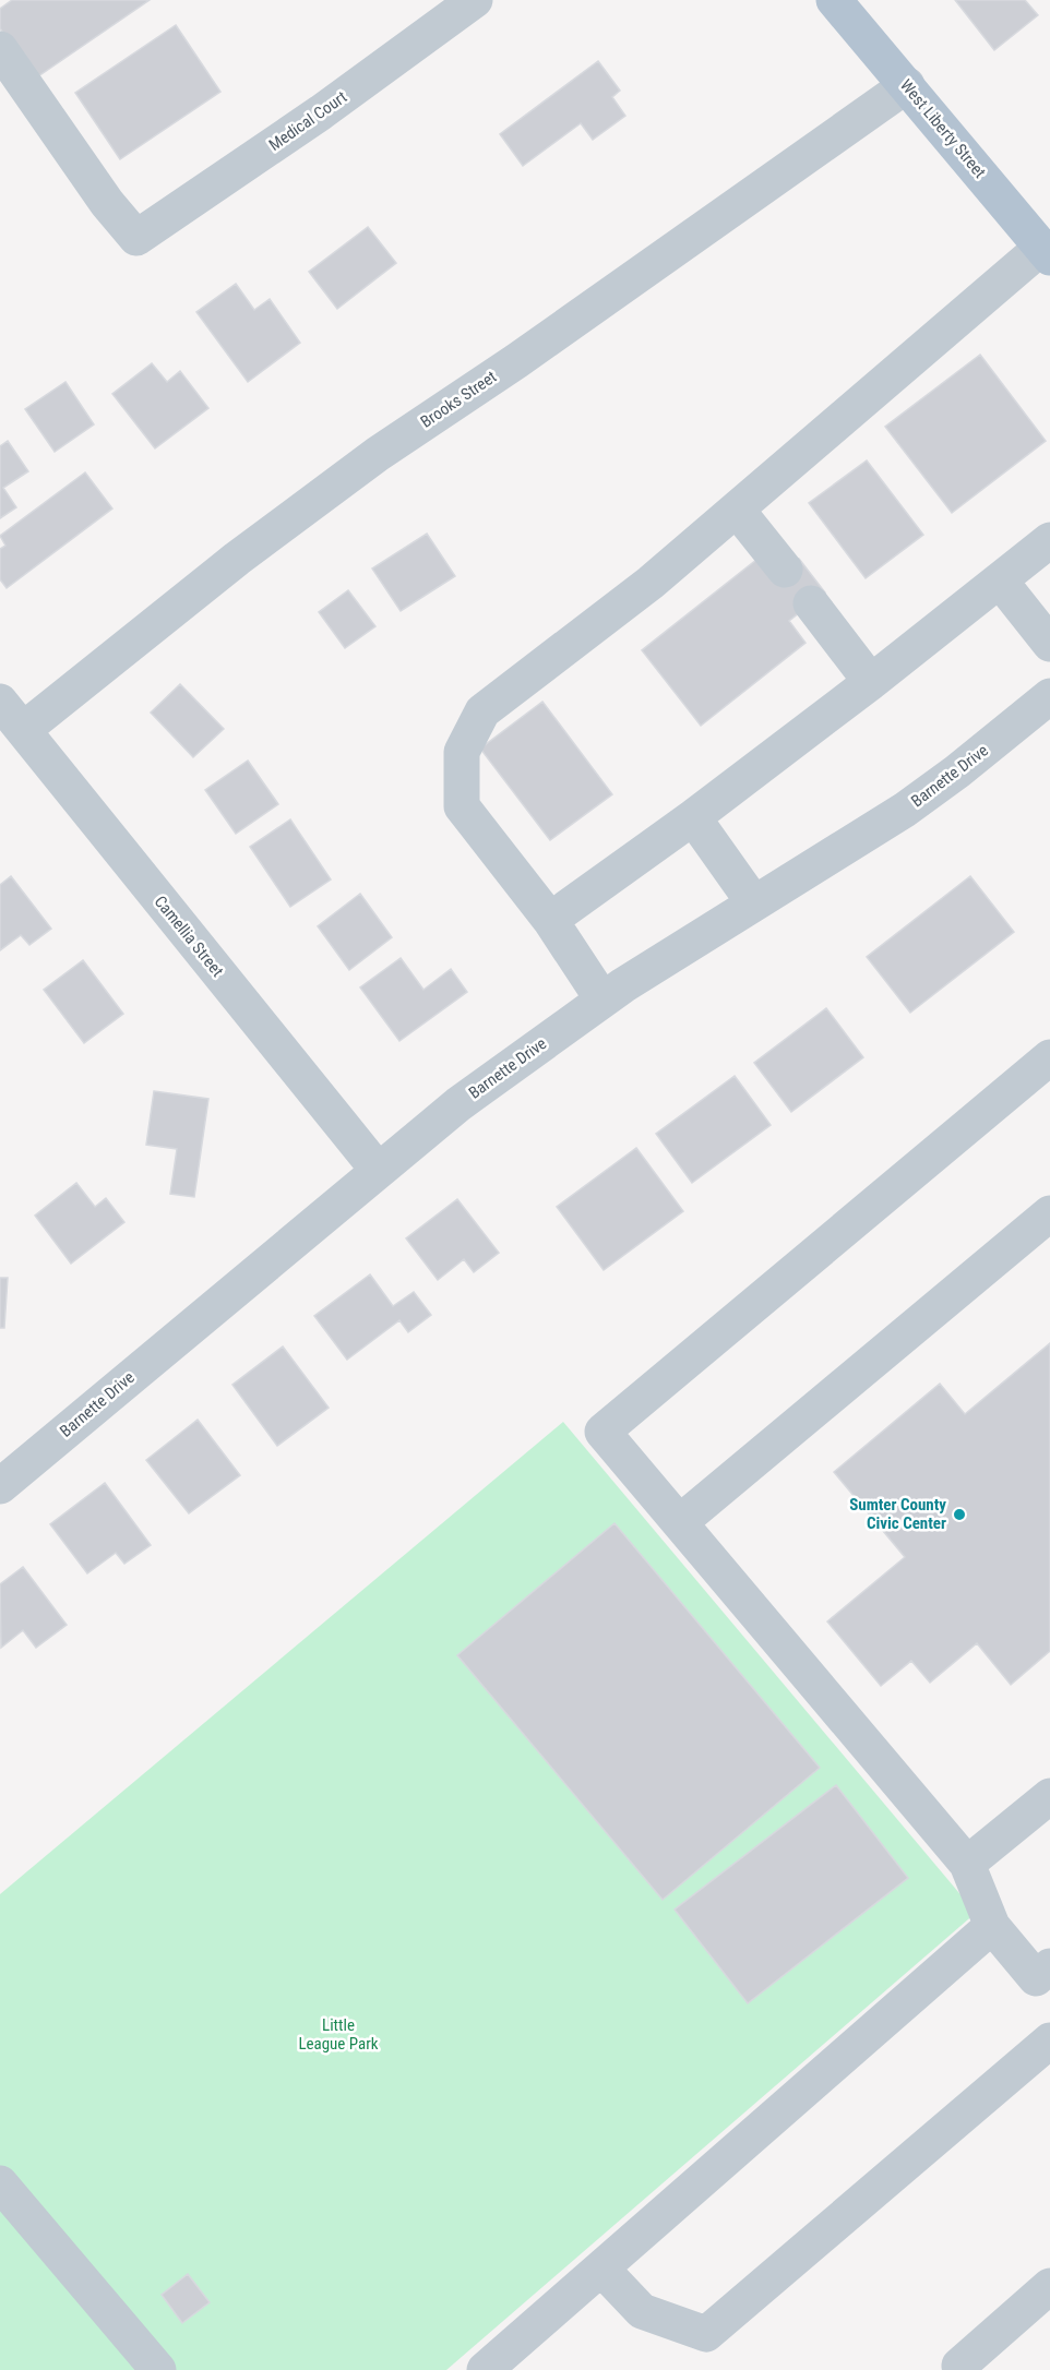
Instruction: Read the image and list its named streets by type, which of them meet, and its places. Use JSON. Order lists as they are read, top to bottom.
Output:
{
  "streets": {
    "main road": ["West Liberty Street"],
    "street": [
      "Medical Court",
      "Brooks Street",
      "Barnette Drive",
      "Camellia Street"
    ]
  },
  "crossings": [
    ["West Liberty Street", "Brooks Street"],
    ["Brooks Street", "Camellia Street"],
    ["Barnette Drive", "Camellia Street"]
  ],
  "parks": ["Little League Park"],
  "places": ["Sumter County Civic Center"]
}
